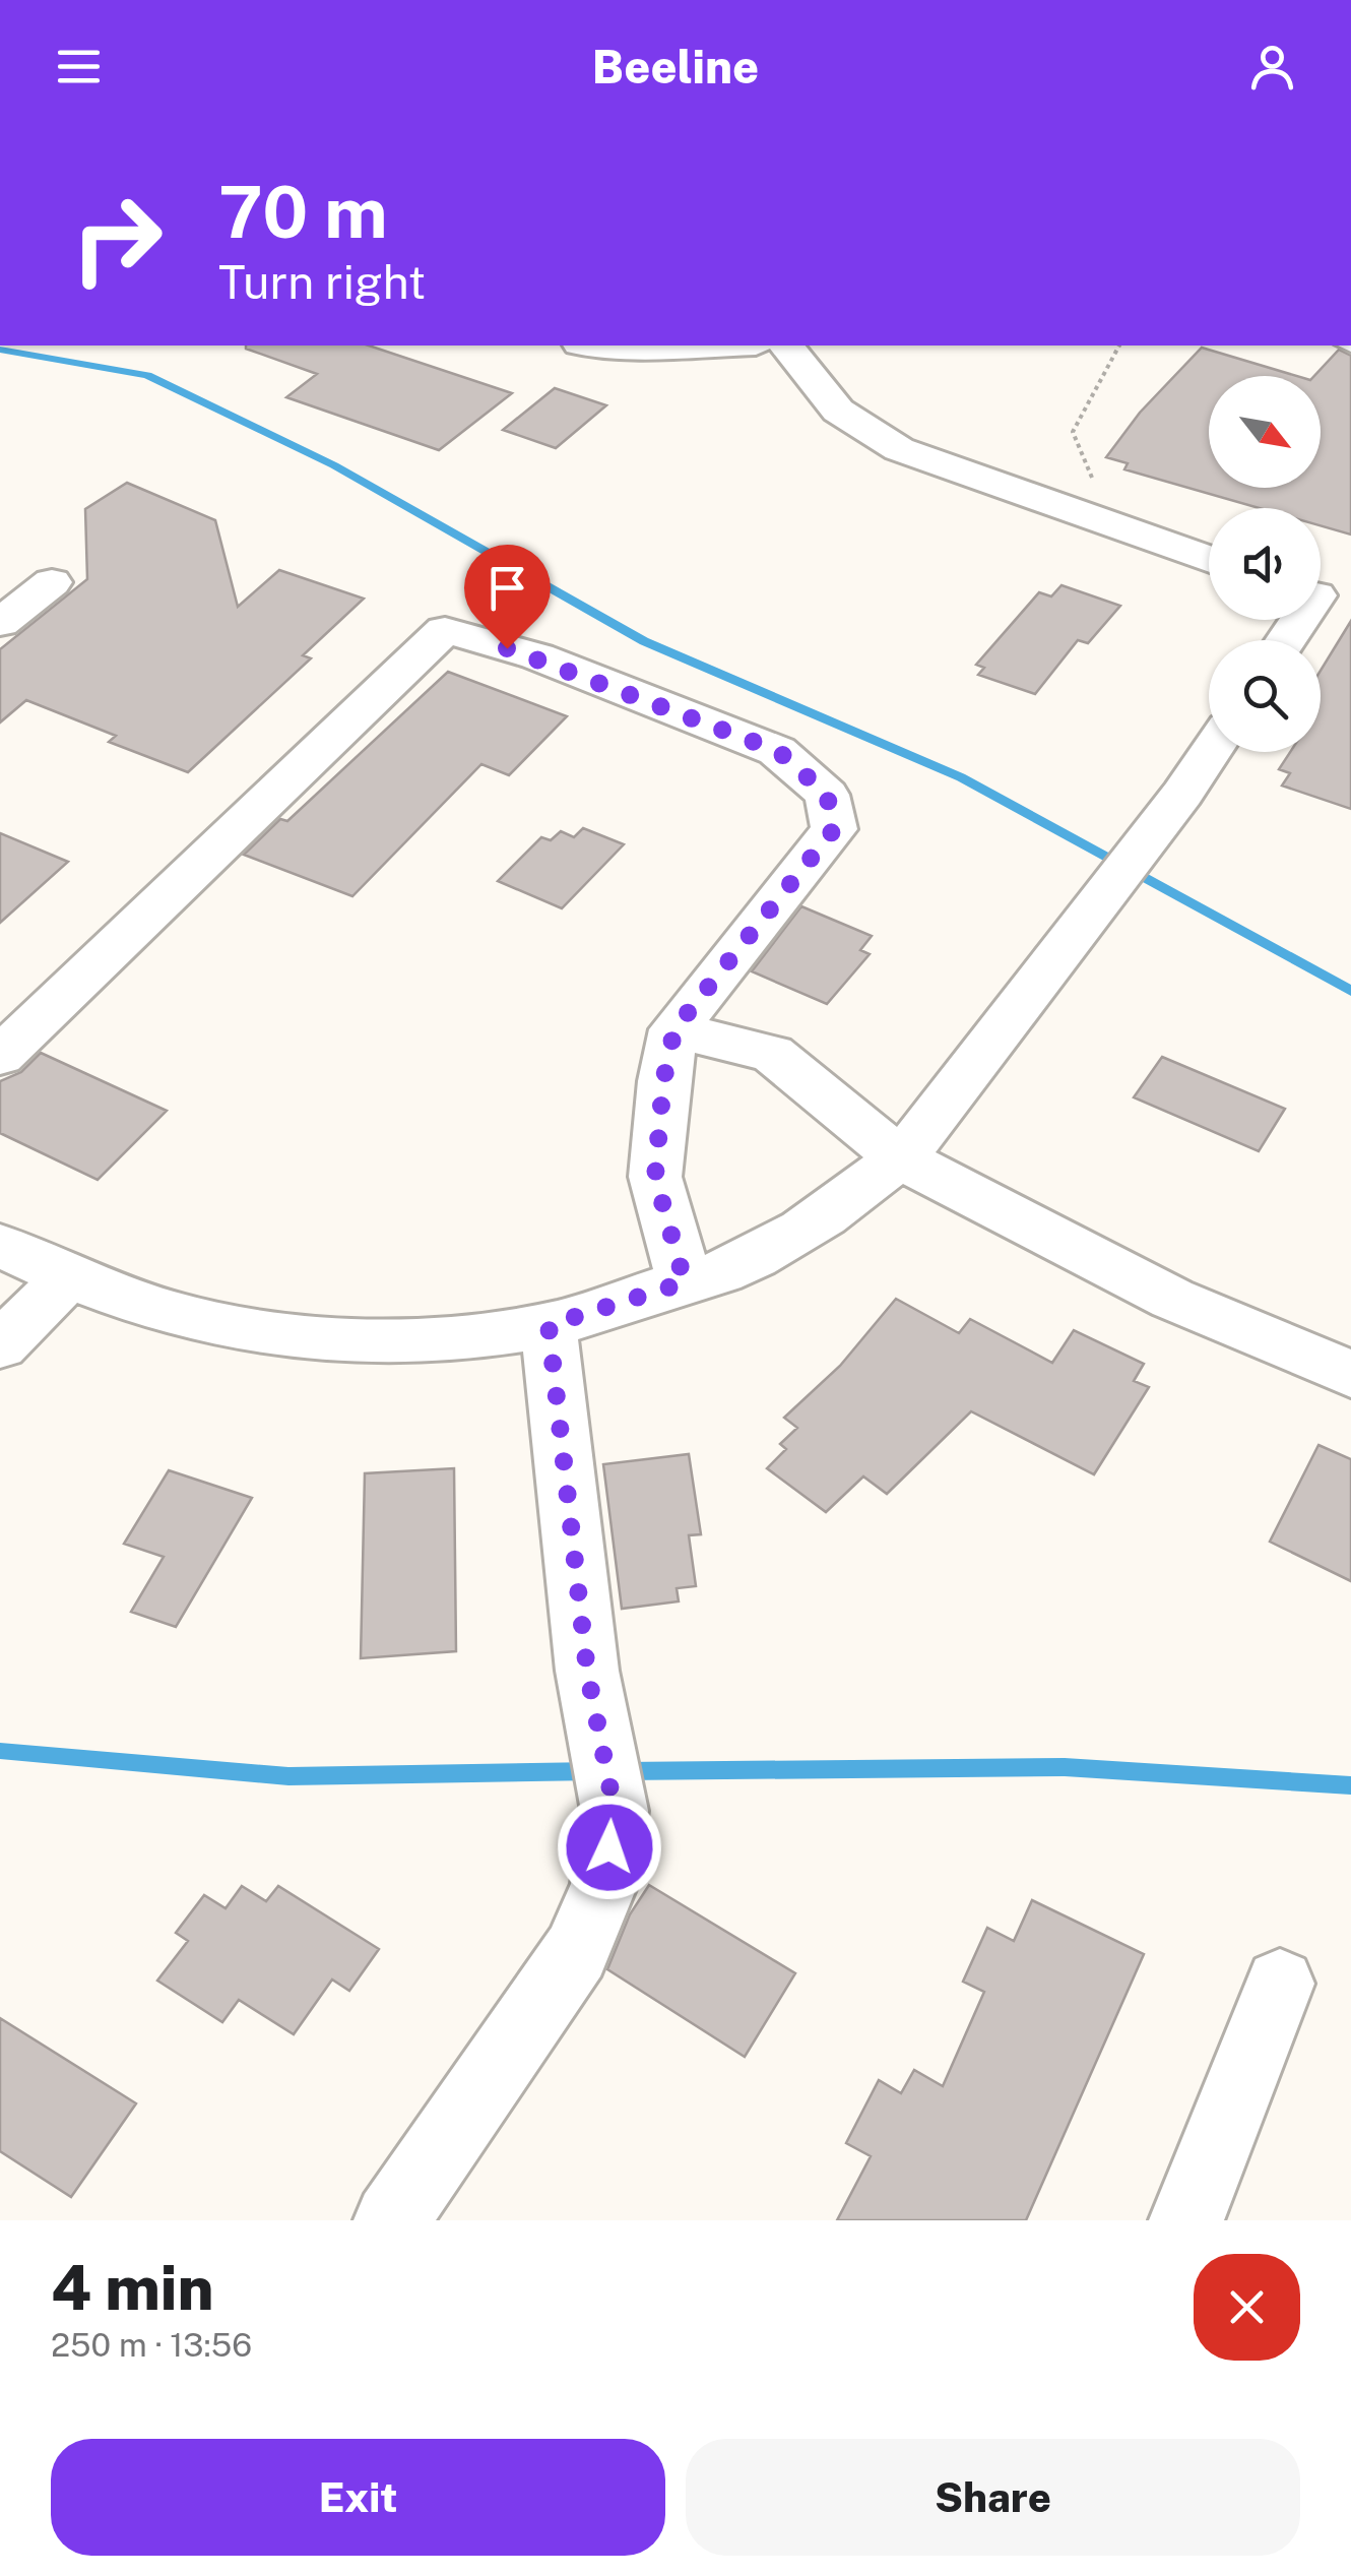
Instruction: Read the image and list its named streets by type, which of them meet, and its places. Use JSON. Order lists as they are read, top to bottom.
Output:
{
  "north": "bottom right",
  "page": {
    "header": "Beeline",
    "turn": ["70 m", "Turn right"],
    "heading": ["4 min", "250 m · 13:56"],
    "buttons": ["Exit", "Share"]
  }
}
